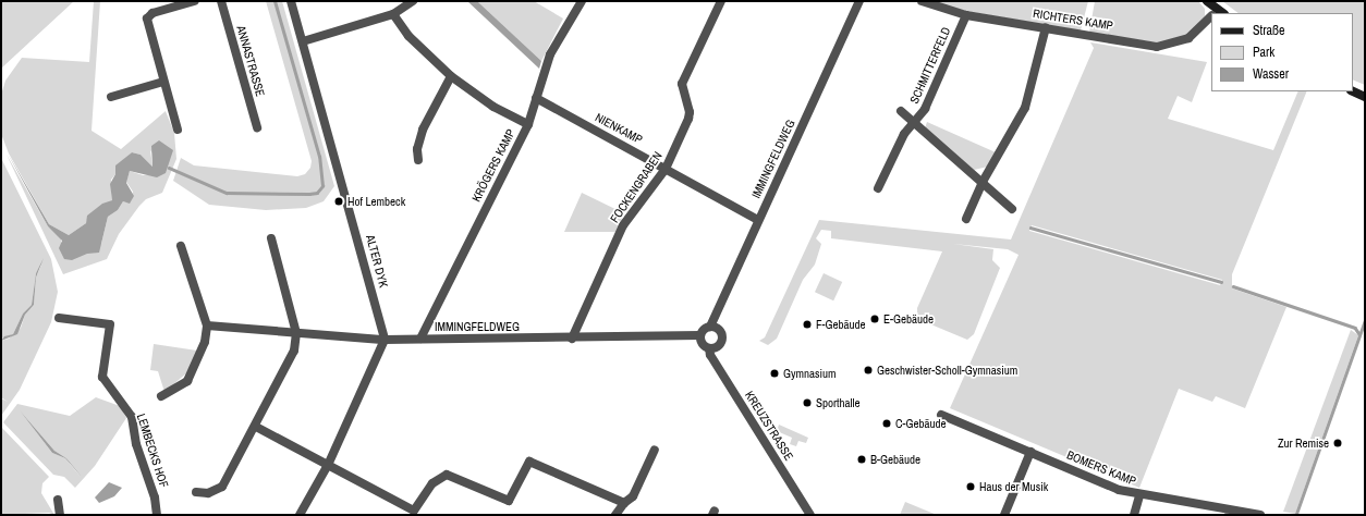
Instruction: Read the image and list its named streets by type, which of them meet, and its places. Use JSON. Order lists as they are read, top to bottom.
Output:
{
  "streets": {
    "street": [
      "RICHTERS KAMP",
      "ANNASTRASSE",
      "SCHMITTERFELD",
      "NIENKAMP",
      "IMMINGFELDWEG",
      "KRÖGERS KAMP",
      "FOCKENGRABEN",
      "ALTER DYK",
      "KREUZSTRASSE",
      "LEMBECKS HOF",
      "BOMERS KAMP"
    ]
  },
  "crossings": [
    ["RICHTERS KAMP", "SCHMITTERFELD"],
    ["NIENKAMP", "IMMINGFELDWEG"],
    ["NIENKAMP", "KRÖGERS KAMP"],
    ["NIENKAMP", "FOCKENGRABEN"],
    ["IMMINGFELDWEG", "KRÖGERS KAMP"],
    ["IMMINGFELDWEG", "FOCKENGRABEN"],
    ["IMMINGFELDWEG", "ALTER DYK"],
    ["IMMINGFELDWEG", "KREUZSTRASSE"]
  ],
  "places": [
    "Hof Lembeck",
    "E-Gebäude",
    "F-Gebäude",
    "Geschwister-Scholl-Gymnasium",
    "Gymnasium",
    "Sporthalle",
    "C-Gebäude",
    "Zur Remise",
    "B-Gebäude",
    "Haus der Musik"
  ],
  "legend": ["Straße", "Park", "Wasser"]
}
